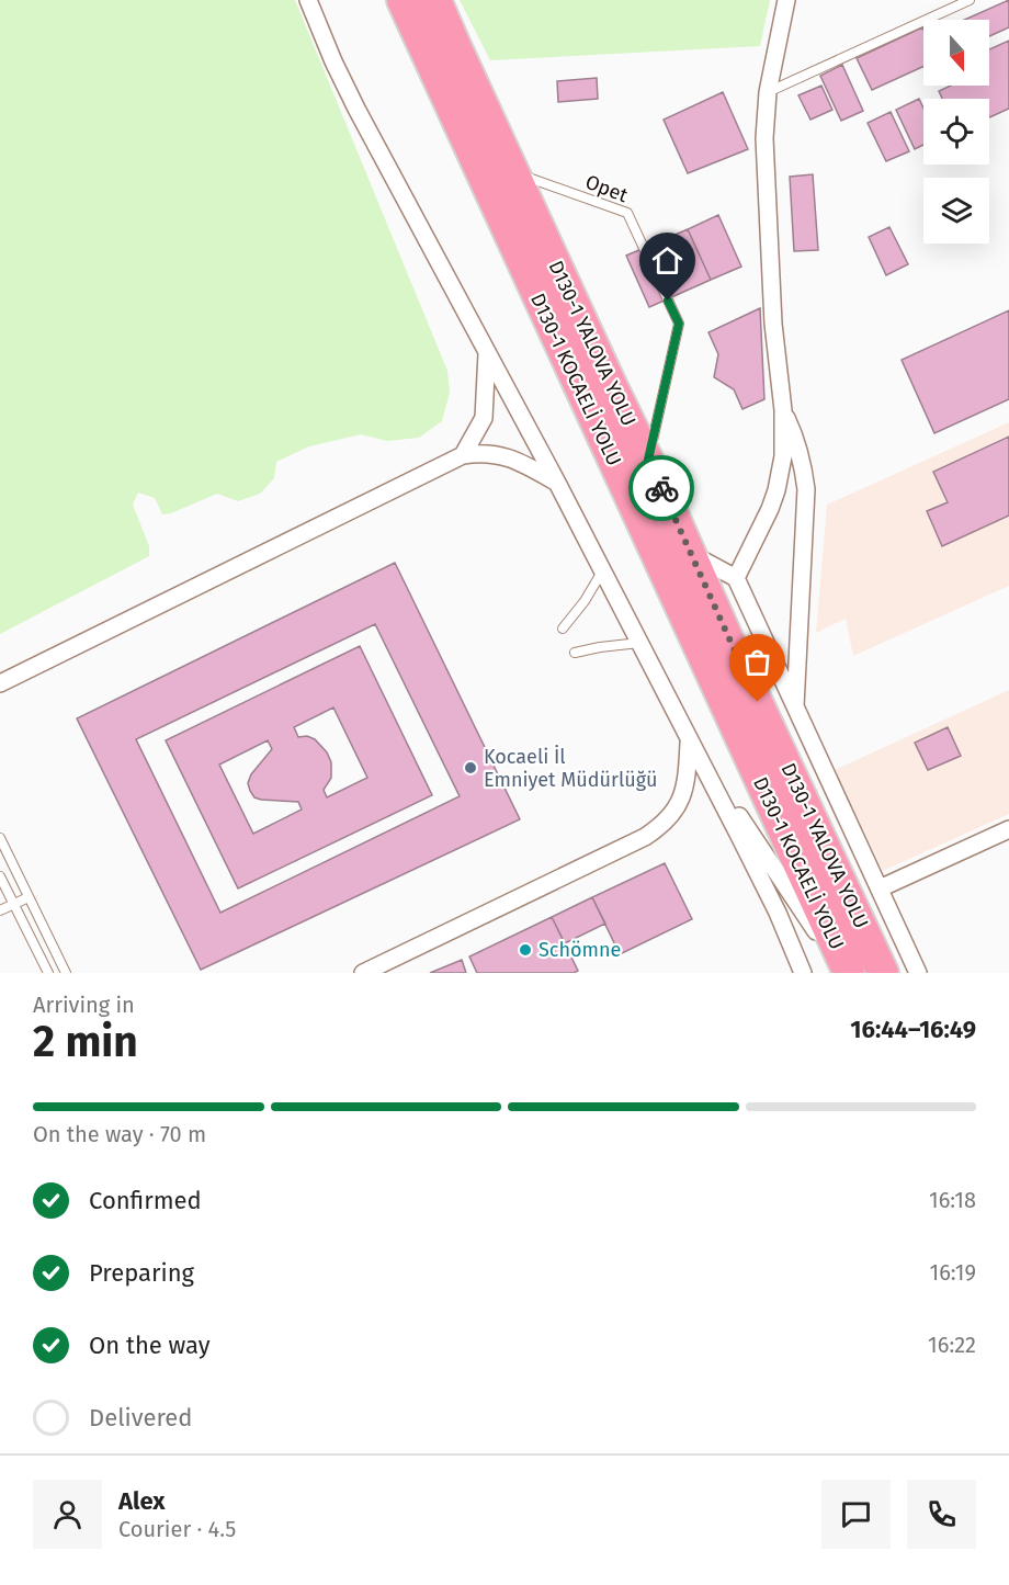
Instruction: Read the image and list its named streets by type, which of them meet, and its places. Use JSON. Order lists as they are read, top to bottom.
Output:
{
  "streets": {
    "highway": ["D130-1 YALOVA YOLU", "D130-1 KOCAELİ YOLU"],
    "lane": ["Opet"]
  },
  "crossings": [
    ["Opet", "D130-1 YALOVA YOLU"]
  ],
  "places": ["Kocaeli İl Emniyet Müdürlüğü", "Schömne"],
  "north": "bottom",
  "page": {
    "heading": ["2 min", "Arriving in", "16:44–16:49"],
    "panel": ["Alex", "Courier · 4.5"],
    "bar": "On the way · 70 m",
    "list": [
      ["Confirmed", "16:18"],
      ["Preparing", "16:19"],
      ["On the way", "16:22"],
      "Delivered"
    ]
  }
}
